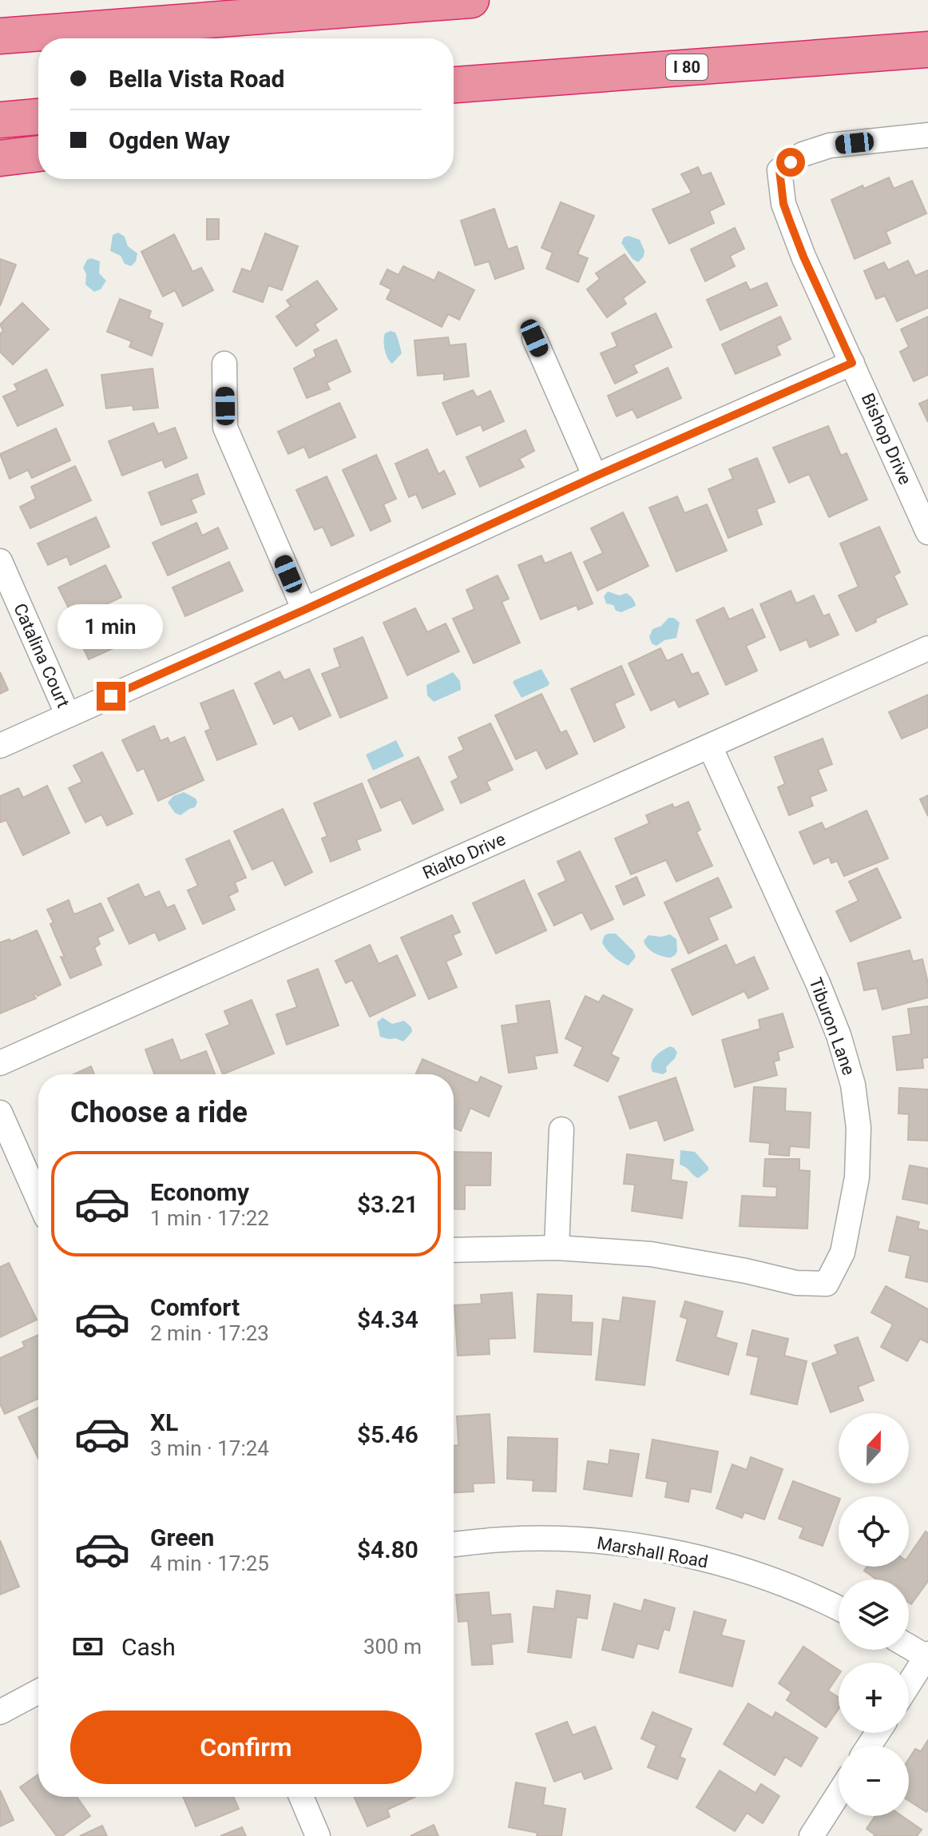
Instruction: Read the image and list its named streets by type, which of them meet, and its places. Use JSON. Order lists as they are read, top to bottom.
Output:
{
  "streets": {
    "highway": ["I 80"],
    "street": [
      "Bishop Drive",
      "Catalina Court",
      "Rialto Drive",
      "Tiburon Lane",
      "Marshall Road"
    ]
  },
  "crossings": [
    ["Rialto Drive", "Tiburon Lane"]
  ],
  "north": "top",
  "page": {
    "banner": ["Bella Vista Road", "Ogden Way"],
    "bubble": "1 min",
    "heading": "Choose a ride",
    "list": [
      {
        "name": "Economy",
        "note": "1 min · 17:22",
        "value": "$3.21"
      },
      {
        "name": "Comfort",
        "note": "2 min · 17:23",
        "value": "$4.34"
      },
      {
        "name": "XL",
        "note": "3 min · 17:24",
        "value": "$5.46"
      },
      {
        "name": "Green",
        "note": "4 min · 17:25",
        "value": "$4.80"
      }
    ],
    "map_buttons": ["+", "−"],
    "pay": ["Cash", "300 m"],
    "buttons": "Confirm"
  }
}
